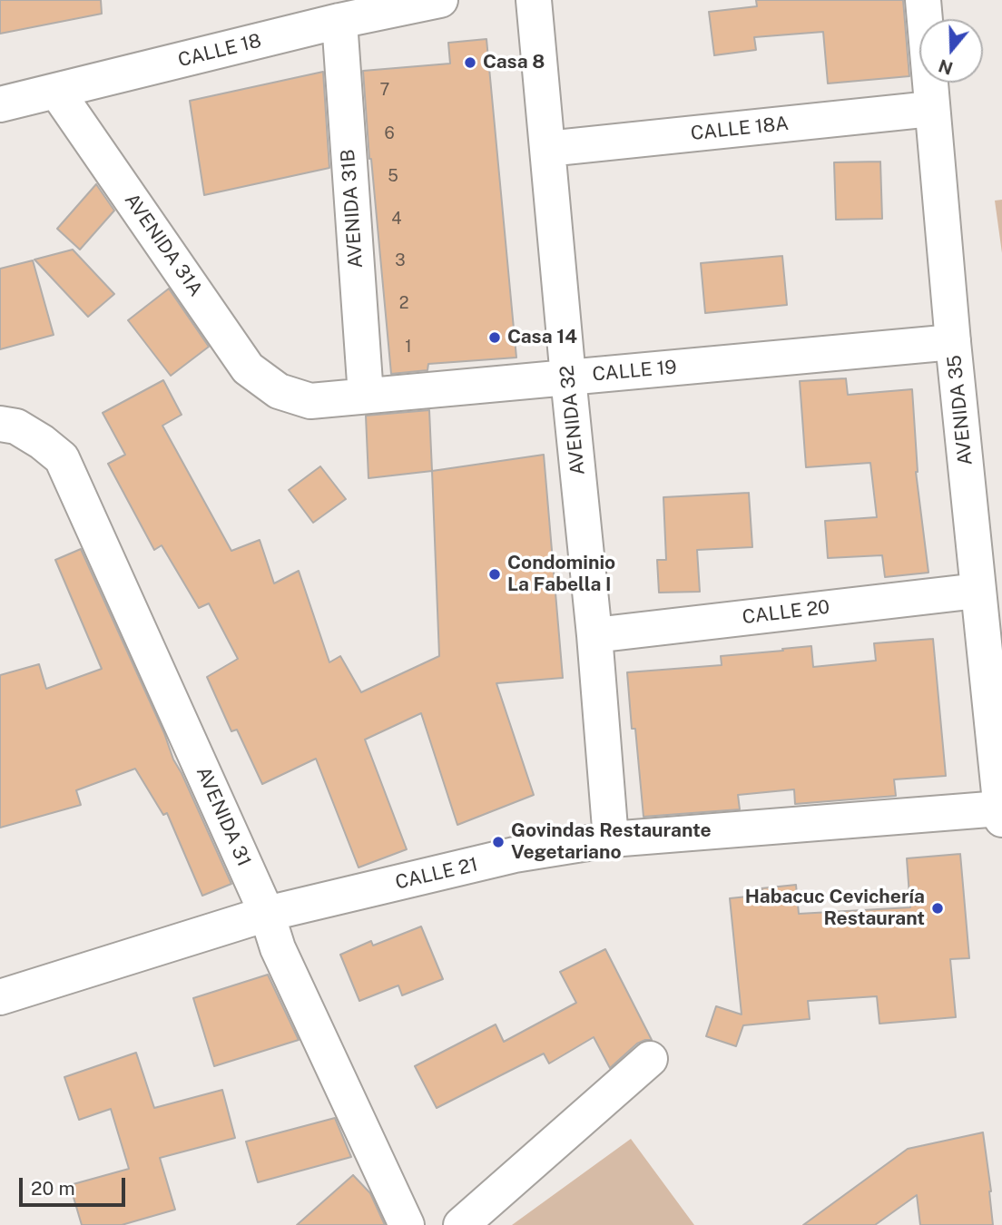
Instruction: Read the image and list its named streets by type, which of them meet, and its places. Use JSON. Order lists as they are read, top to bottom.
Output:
{
  "streets": {
    "street": [
      "CALLE 18",
      "CALLE 18A",
      "AVENIDA 31B",
      "AVENIDA 31A",
      "CALLE 19",
      "AVENIDA 35",
      "AVENIDA 32",
      "CALLE 20",
      "AVENIDA 31",
      "CALLE 21"
    ]
  },
  "crossings": [
    ["CALLE 18", "AVENIDA 31B"],
    ["CALLE 18", "AVENIDA 31A"],
    ["CALLE 18A", "AVENIDA 35"],
    ["CALLE 18A", "AVENIDA 32"],
    ["AVENIDA 31B", "CALLE 19"],
    ["AVENIDA 31A", "CALLE 19"],
    ["CALLE 19", "AVENIDA 35"],
    ["CALLE 19", "AVENIDA 32"],
    ["AVENIDA 35", "CALLE 20"],
    ["AVENIDA 35", "CALLE 21"],
    ["AVENIDA 32", "CALLE 20"],
    ["AVENIDA 32", "CALLE 21"],
    ["AVENIDA 31", "CALLE 21"]
  ],
  "places": [
    "Casa 8",
    "Casa 14",
    "Condominio La Fabella I",
    "Govindas Restaurante Vegetariano",
    "Habacuc Cevichería Restaurant"
  ],
  "house_numbers": [
    "7",
    "6",
    "5",
    "4",
    "3",
    "2",
    "1"
  ],
  "scale_bar": "20 m",
  "north": "bottom"
}
